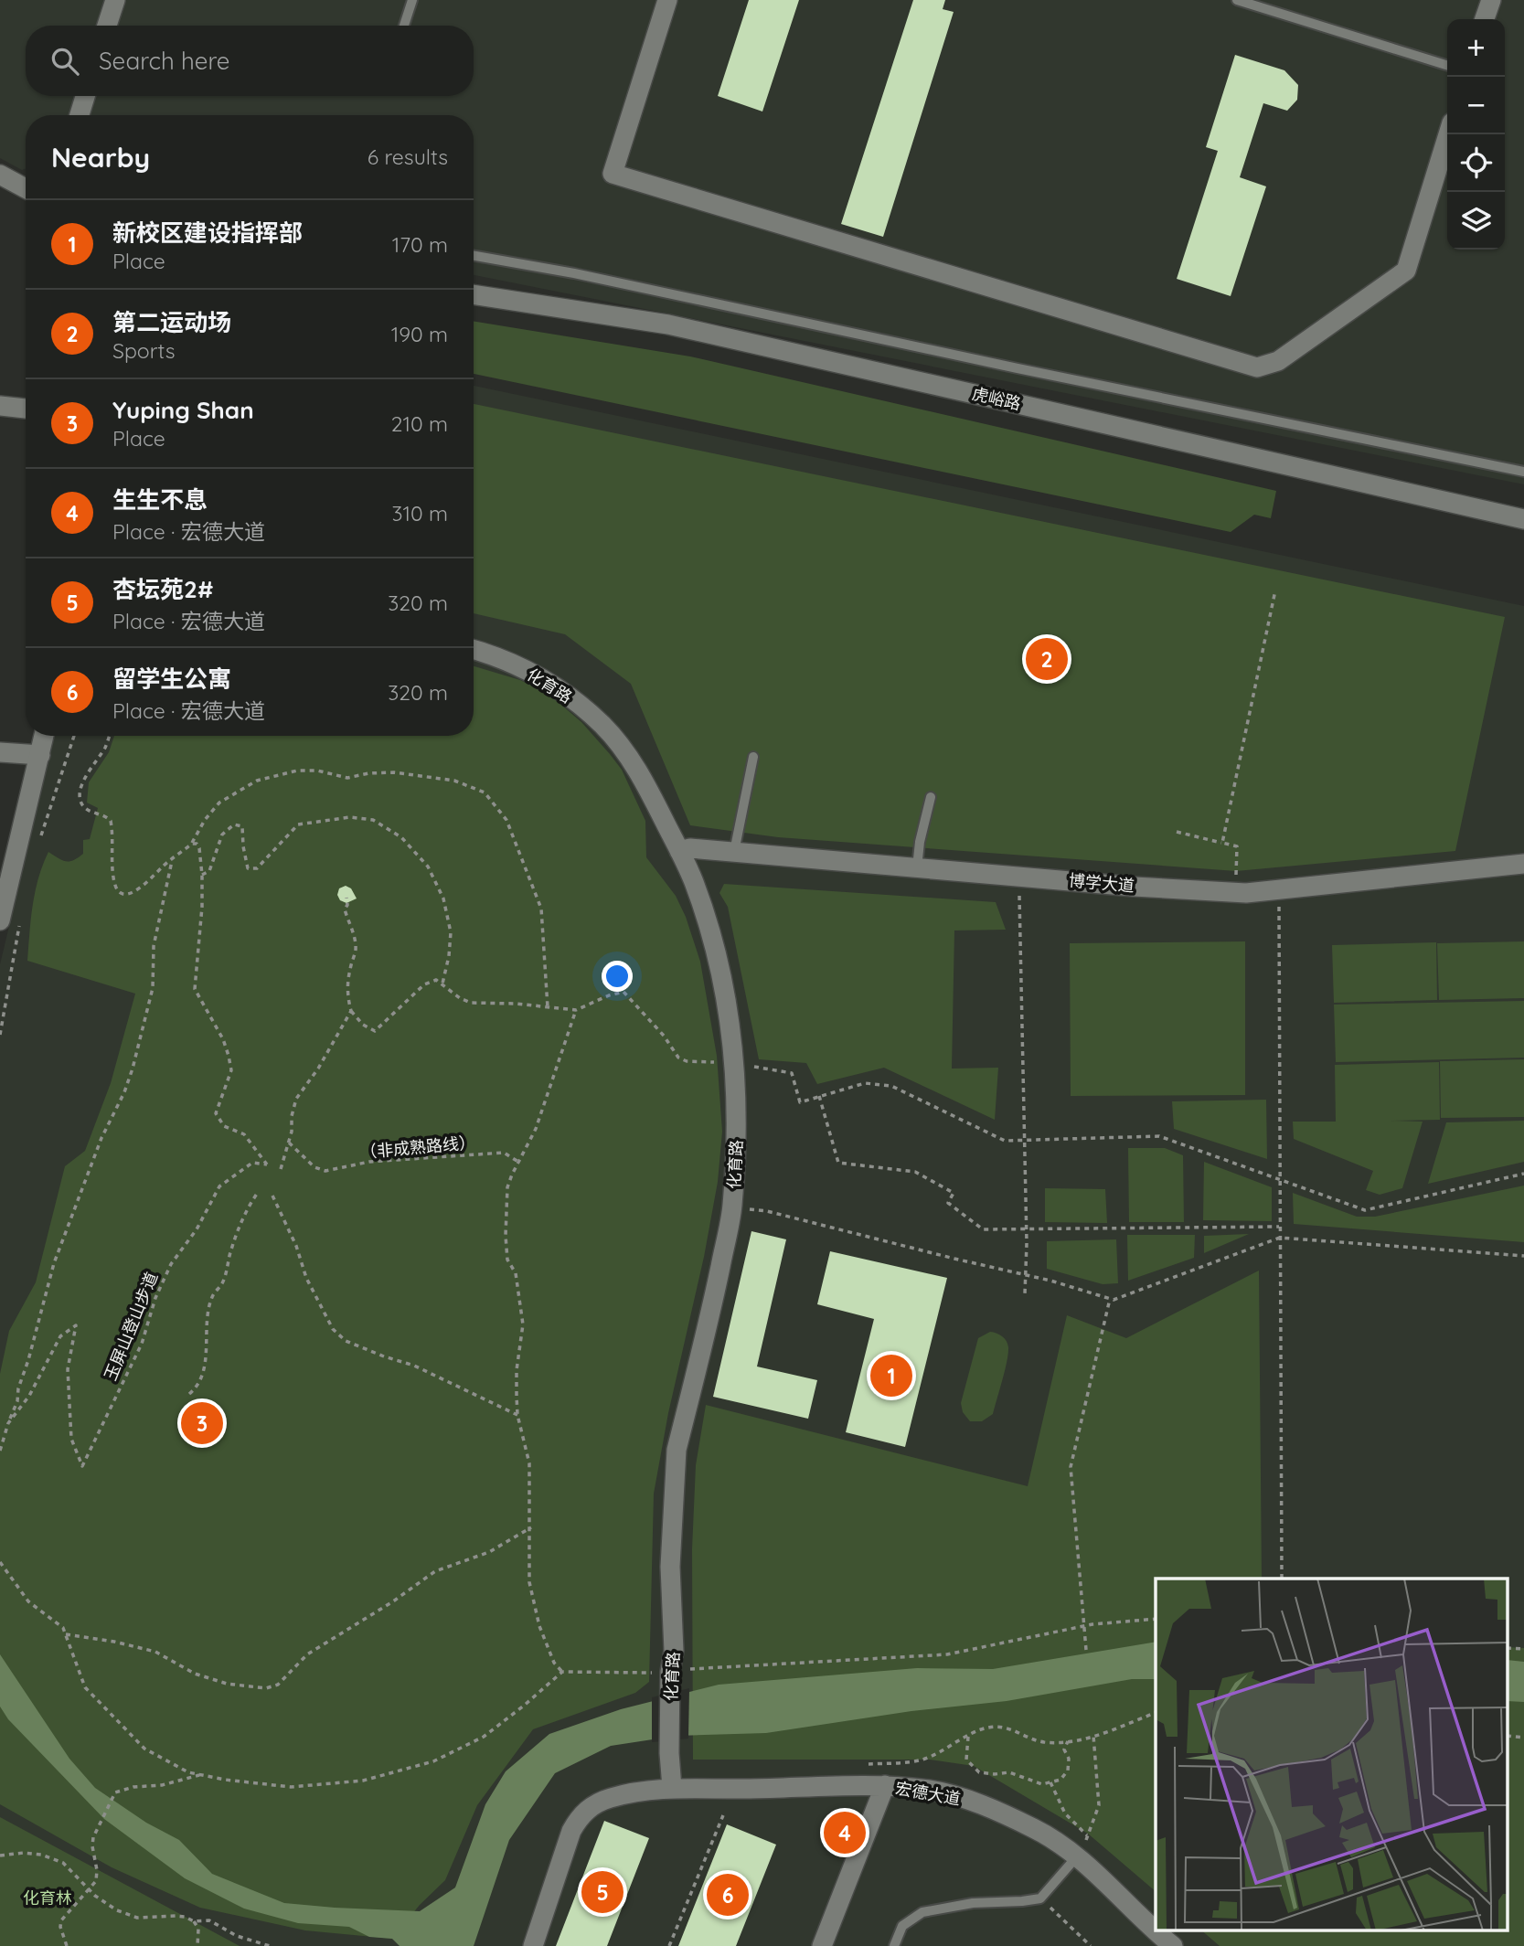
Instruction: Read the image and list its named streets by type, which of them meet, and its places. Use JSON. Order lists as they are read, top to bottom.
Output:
{
  "streets": {
    "street": [
      "虎峪路",
      "化育路",
      "博学大道",
      "宏德大道"
    ],
    "path": ["（非成熟路线）", "玉屏山登山步道"]
  },
  "crossings": [
    ["化育路", "博学大道"],
    ["化育路", "宏德大道"]
  ],
  "parks": ["化育林"],
  "page": {
    "map_buttons": ["+", "−"],
    "search": "Search here",
    "heading": ["Nearby", "6 results"],
    "list": [
      {
        "mark": "1",
        "name": "新校区建设指挥部",
        "note": "Place",
        "value": "170 m"
      },
      {
        "mark": "2",
        "name": "第二运动场",
        "note": "Sports",
        "value": "190 m"
      },
      {
        "mark": "3",
        "name": "Yuping Shan",
        "note": "Place",
        "value": "210 m"
      },
      {
        "mark": "4",
        "name": "生生不息",
        "note": "Place · 宏德大道",
        "value": "310 m"
      },
      {
        "mark": "5",
        "name": "杏坛苑2#",
        "note": "Place · 宏德大道",
        "value": "320 m"
      },
      {
        "mark": "6",
        "name": "留学生公寓",
        "note": "Place · 宏德大道",
        "value": "320 m"
      }
    ],
    "pins": [
      "2",
      "1",
      "3",
      "4",
      "5",
      "6"
    ]
  }
}
